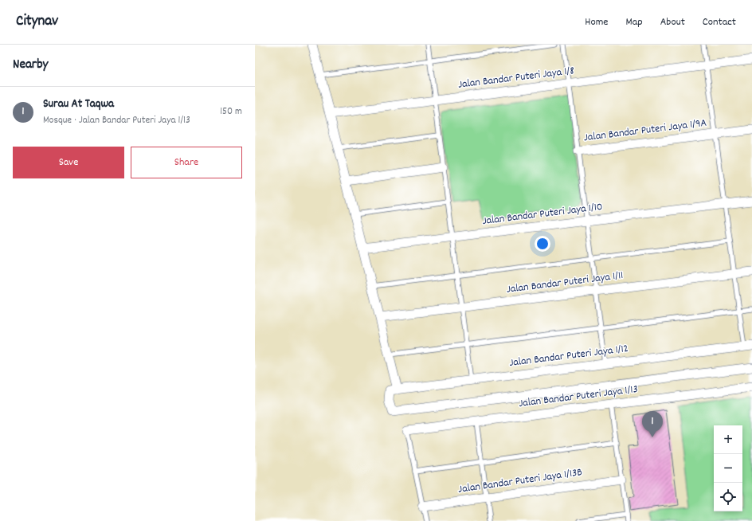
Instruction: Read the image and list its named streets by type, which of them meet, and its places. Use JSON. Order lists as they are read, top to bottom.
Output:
{
  "streets": {
    "street": [
      "Jalan Bandar Puteri Jaya 1/8",
      "Jalan Bandar Puteri Jaya 1/9A",
      "Jalan Bandar Puteri Jaya 1/10",
      "Jalan Bandar Puteri Jaya 1/11",
      "Jalan Bandar Puteri Jaya 1/12",
      "Jalan Bandar Puteri Jaya 1/13",
      "Jalan Bandar Puteri Jaya 1/13B"
    ]
  },
  "page": {
    "header": "Citynav",
    "nav": [
      "Home",
      "Map",
      "About",
      "Contact"
    ],
    "heading": "Nearby",
    "list": [
      {
        "mark": "1",
        "name": "Surau At Taqwa",
        "note": "Mosque · Jalan Bandar Puteri Jaya 1/13",
        "value": "150 m"
      }
    ],
    "buttons": ["Save", "Share"],
    "pins": "1",
    "map_buttons": ["+", "−"]
  }
}
